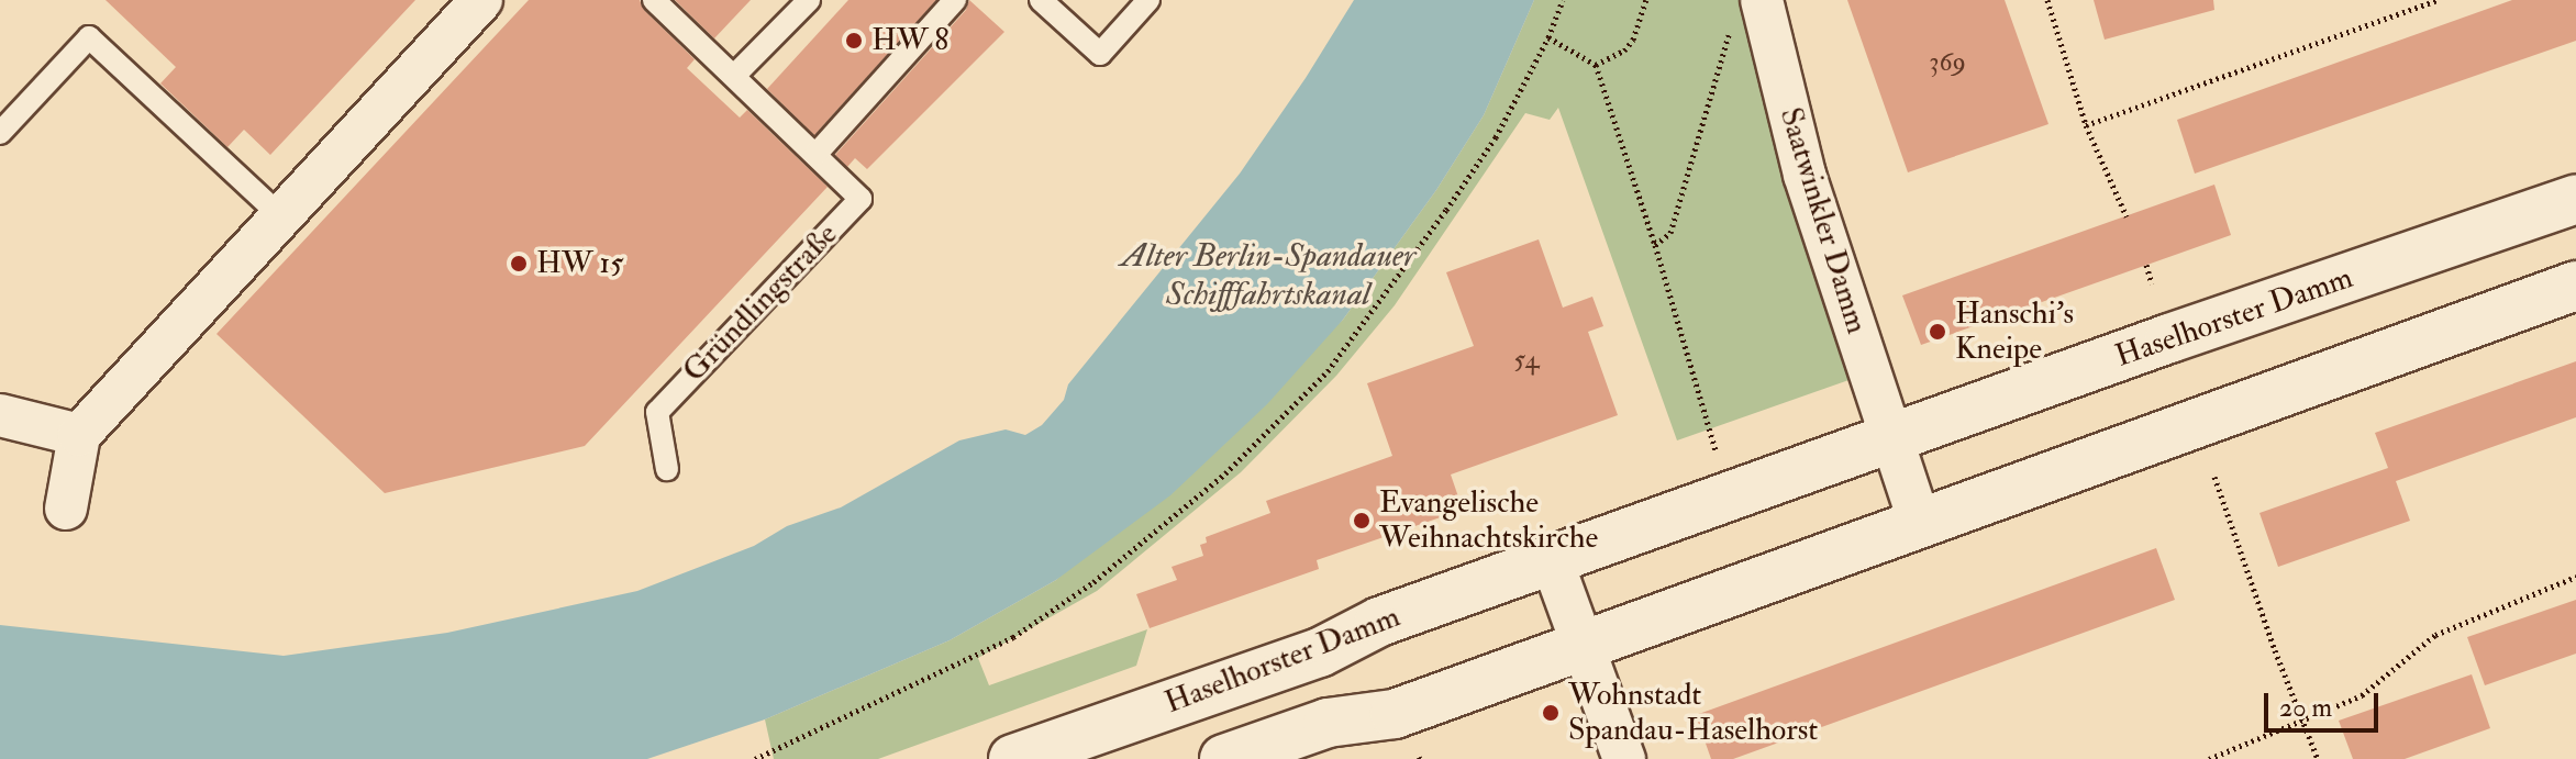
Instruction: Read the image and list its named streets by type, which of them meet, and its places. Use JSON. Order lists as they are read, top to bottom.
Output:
{
  "streets": {
    "street": ["Saatwinkler Damm", "Haselhorster Damm"],
    "lane": ["Gründlingstraße"]
  },
  "crossings": [
    ["Saatwinkler Damm", "Haselhorster Damm"]
  ],
  "water": ["Alter Berlin-Spandauer Schifffahrtskanal"],
  "places": [
    "HW 8",
    "HW 15",
    "Hanschi's Kneipe",
    "Evangelische Weihnachtskirche",
    "Wohnstadt Spandau-Haselhorst"
  ],
  "house_numbers": ["369", "54"],
  "scale_bar": "20 m"
}
